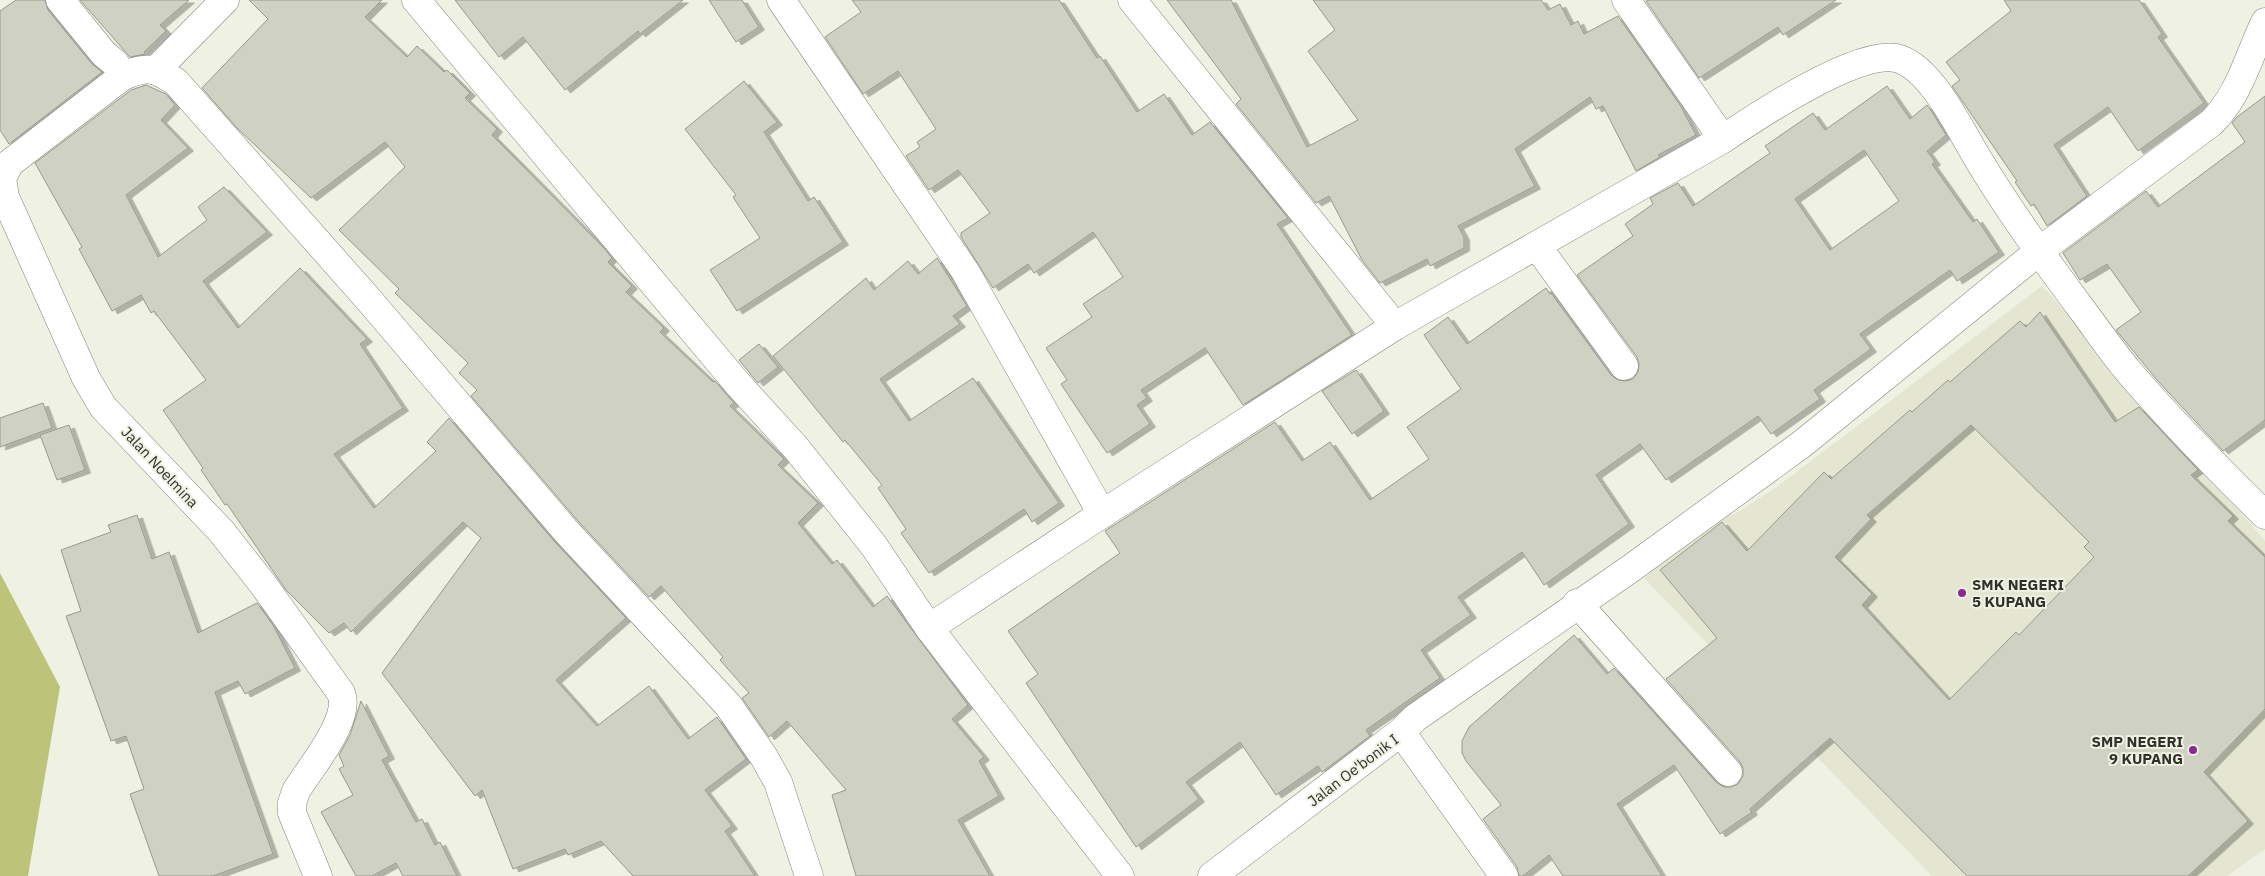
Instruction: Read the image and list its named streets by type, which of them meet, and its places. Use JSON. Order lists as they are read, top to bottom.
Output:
{
  "streets": {
    "street": ["Jalan Noelmina", "Jalan Oe'bonik I"]
  },
  "places": ["SMK NEGERI 5 KUPANG", "SMP NEGERI 9 KUPANG"]
}
